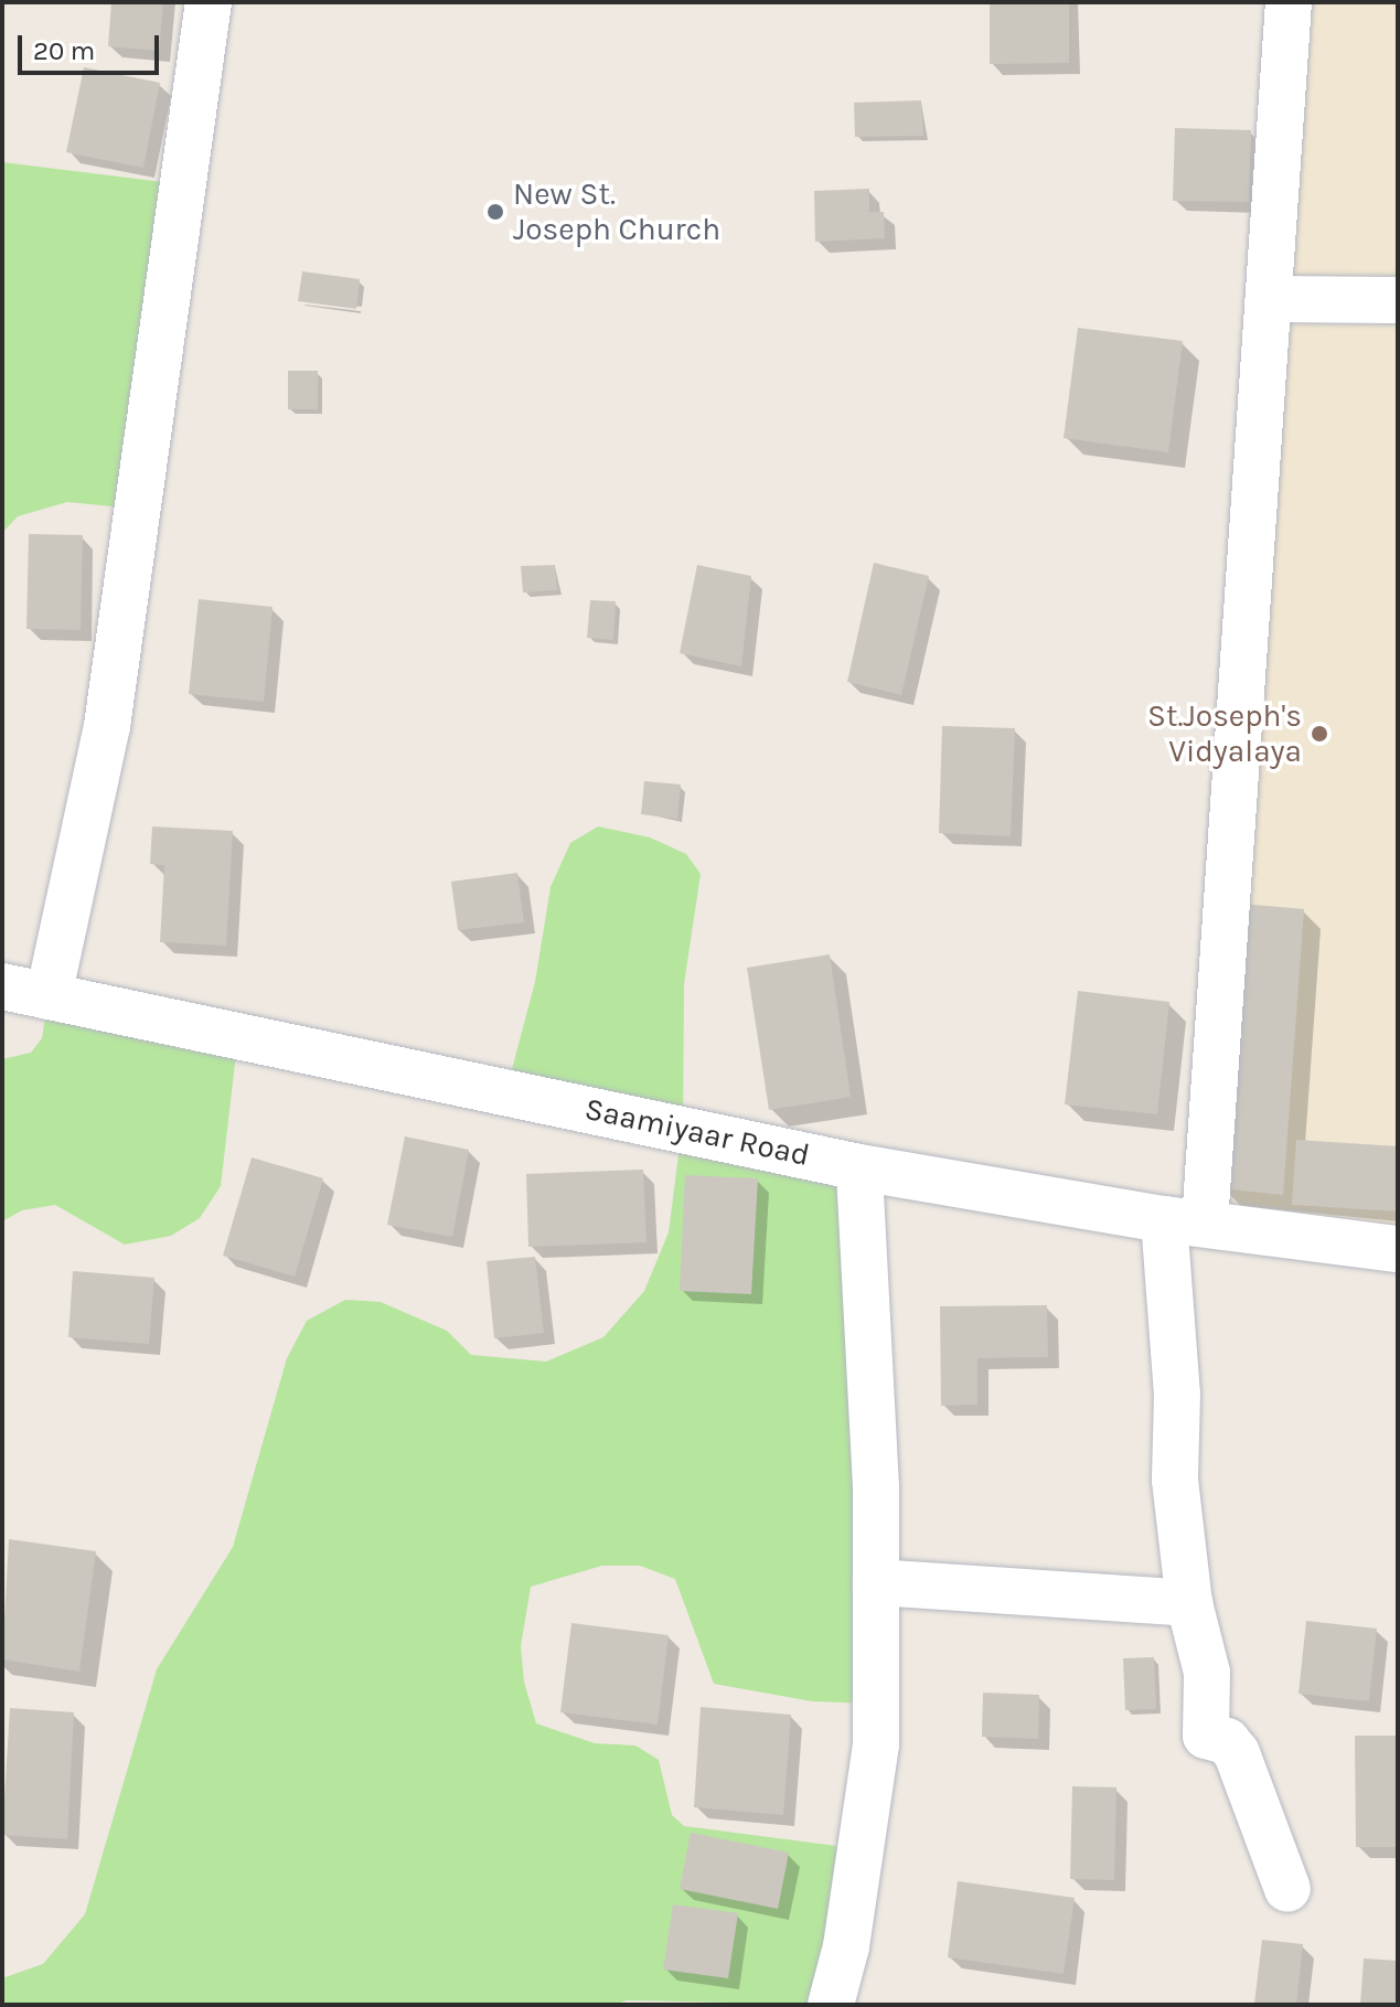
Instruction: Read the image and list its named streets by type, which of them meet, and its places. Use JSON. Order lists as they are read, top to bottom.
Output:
{
  "streets": {
    "street": ["Saamiyaar Road"]
  },
  "places": ["New St. Joseph Church", "St.Joseph's Vidyalaya"],
  "scale_bar": "20 m"
}
